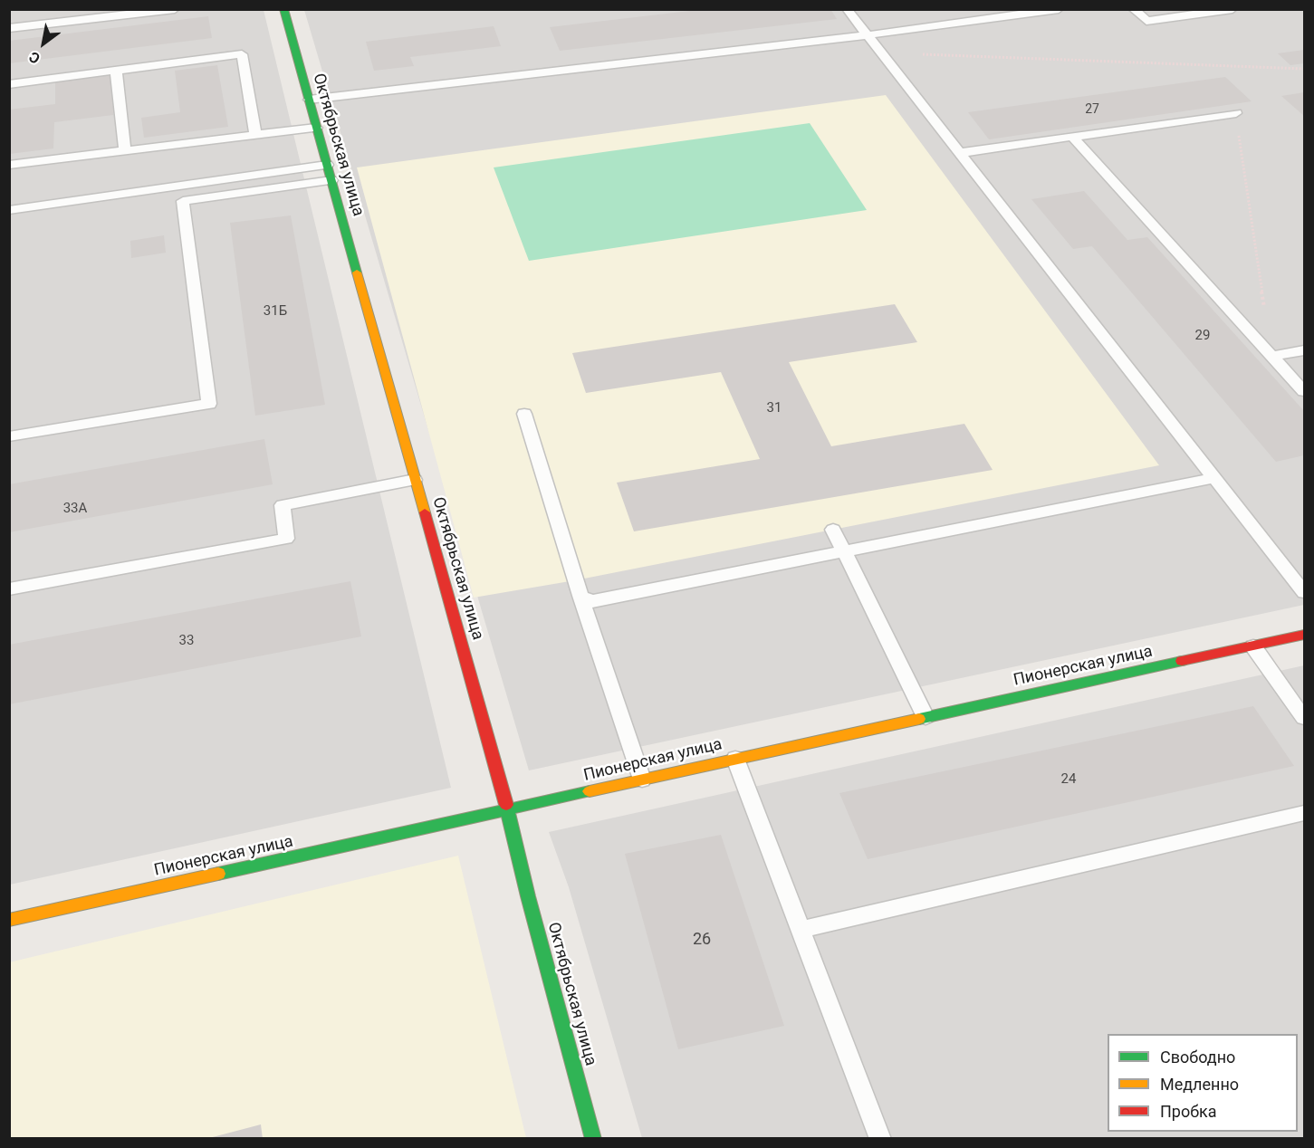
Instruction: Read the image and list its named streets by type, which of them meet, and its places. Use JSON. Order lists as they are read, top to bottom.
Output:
{
  "streets": {
    "street": ["Октябрьская улица", "Пионерская улица"]
  },
  "crossings": [
    ["Октябрьская улица", "Пионерская улица"]
  ],
  "house_numbers": [
    "27",
    "31Б",
    "29",
    "31",
    "33А",
    "33",
    "24",
    "26"
  ],
  "legend": ["Свободно", "Медленно", "Пробка"],
  "north": "bottom left"
}
